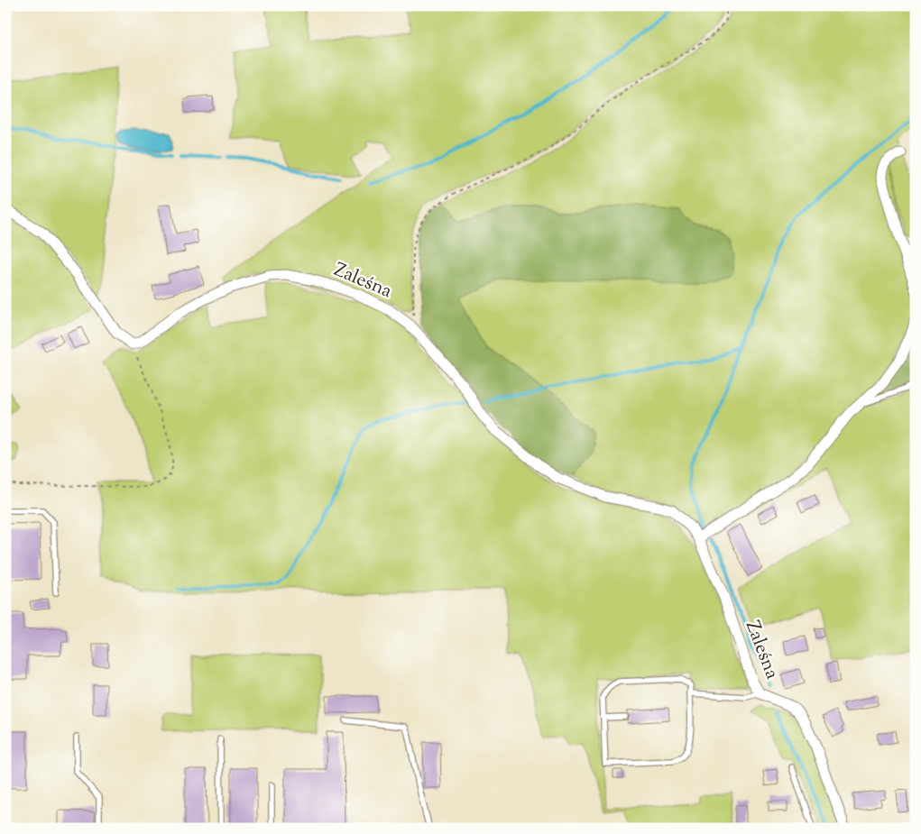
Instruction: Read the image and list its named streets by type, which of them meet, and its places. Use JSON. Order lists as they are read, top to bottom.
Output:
{
  "streets": {
    "street": ["Zaleśna"]
  }
}
